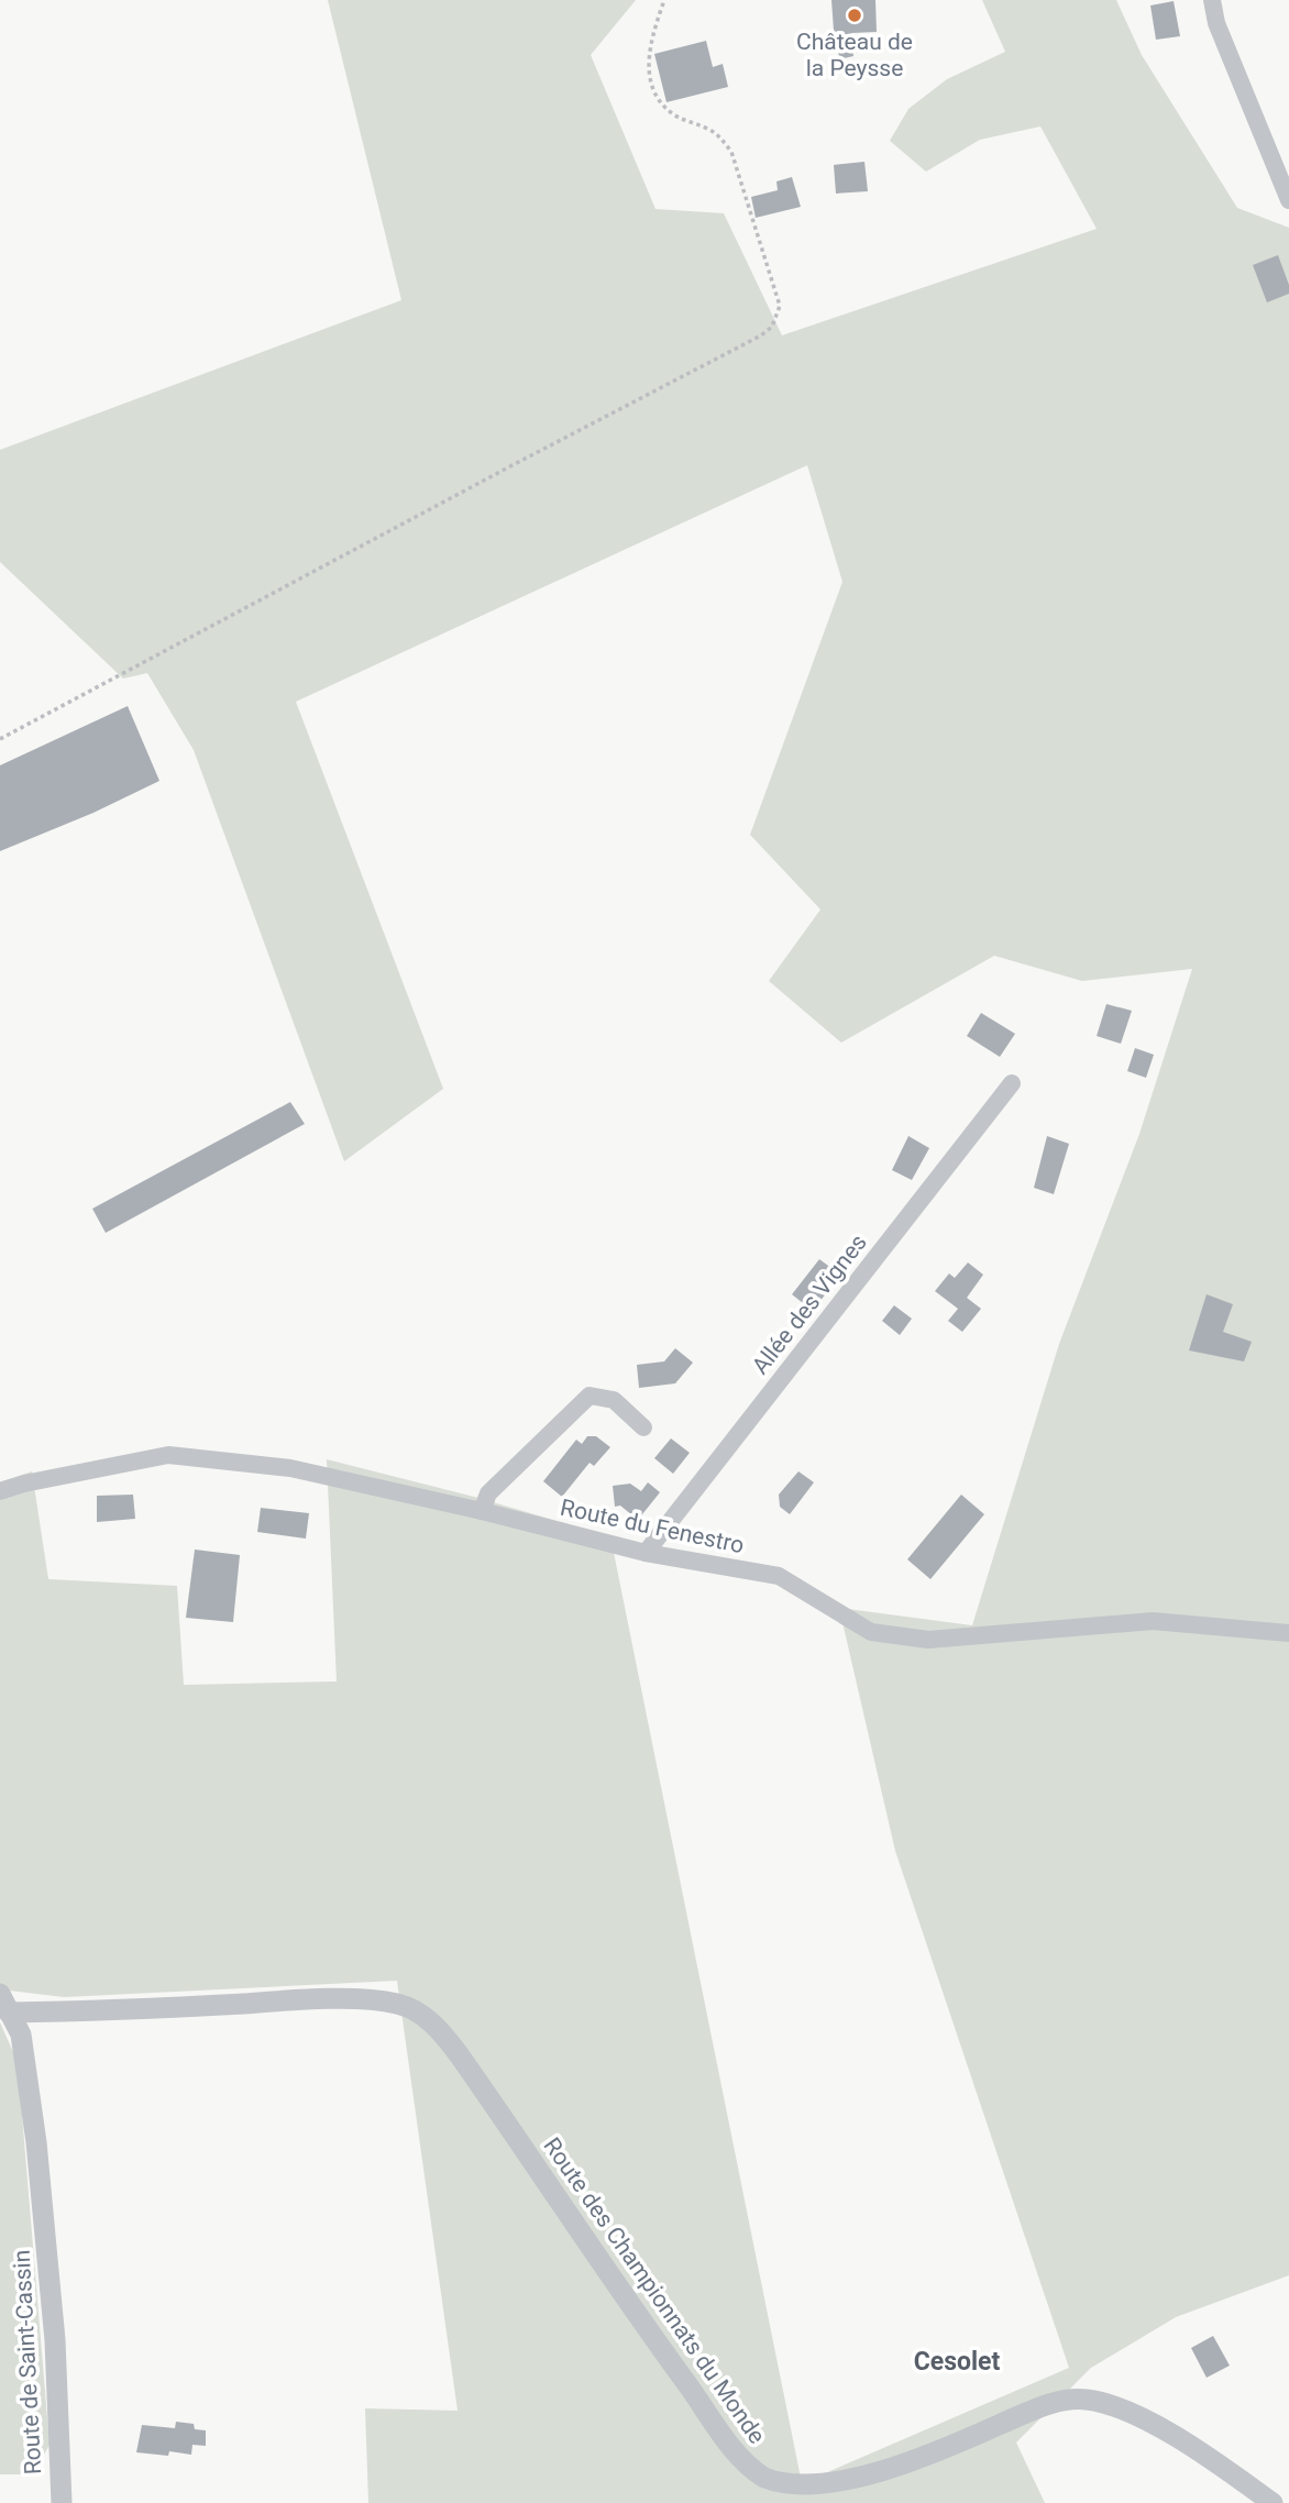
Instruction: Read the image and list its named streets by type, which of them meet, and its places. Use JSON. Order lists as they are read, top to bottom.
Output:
{
  "streets": {
    "street": [
      "Allée des Vignes",
      "Route du Fenestro",
      "Route des Championnats du Monde",
      "Route de Saint-Cassin"
    ]
  },
  "crossings": [
    ["Allée des Vignes", "Route du Fenestro"],
    ["Route des Championnats du Monde", "Route de Saint-Cassin"]
  ],
  "districts": ["Cesolet"],
  "places": ["Château de la Peysse"]
}
